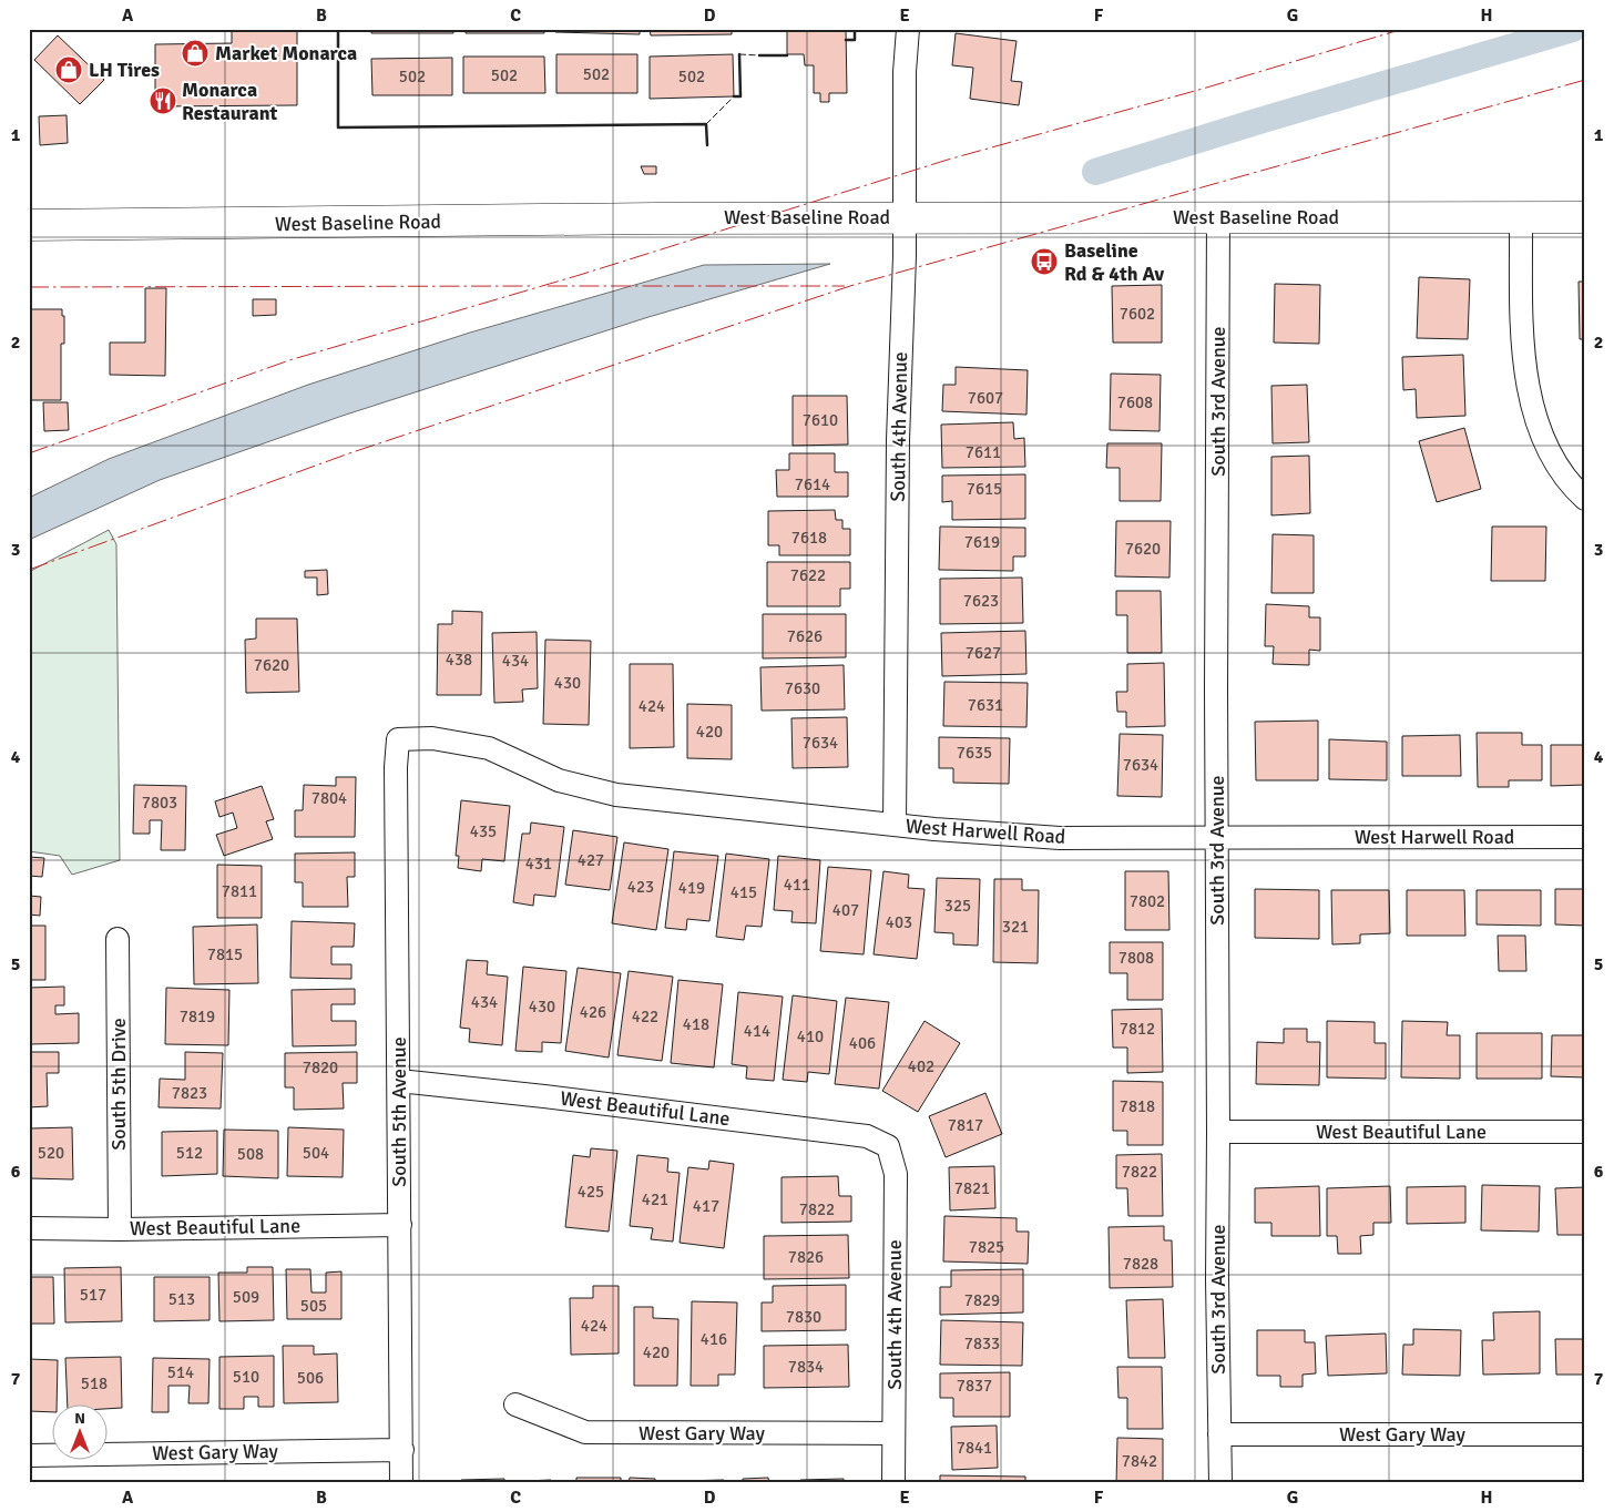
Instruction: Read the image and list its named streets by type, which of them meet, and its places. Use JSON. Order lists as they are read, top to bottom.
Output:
{
  "streets": {
    "main road": ["West Baseline Road"],
    "street": [
      "South 3rd Avenue",
      "South 4th Avenue",
      "West Harwell Road",
      "South 5th Drive",
      "West Beautiful Lane",
      "South 5th Avenue",
      "West Gary Way"
    ]
  },
  "crossings": [
    ["West Baseline Road", "South 3rd Avenue"],
    ["West Baseline Road", "South 4th Avenue"],
    ["South 3rd Avenue", "West Harwell Road"],
    ["South 3rd Avenue", "West Beautiful Lane"],
    ["South 3rd Avenue", "West Gary Way"],
    ["South 4th Avenue", "West Harwell Road"],
    ["South 4th Avenue", "West Beautiful Lane"],
    ["South 4th Avenue", "West Gary Way"],
    ["West Harwell Road", "South 5th Avenue"],
    ["South 5th Drive", "West Beautiful Lane"],
    ["West Beautiful Lane", "South 5th Avenue"],
    ["South 5th Avenue", "West Gary Way"]
  ],
  "places": {
    "shop": ["Market Monarca", "LH Tires"],
    "restaurant": ["Monarca Restaurant"],
    "bus stop": ["Baseline Rd & 4th Av"]
  },
  "house_numbers": [
    "502",
    "502",
    "502",
    "502",
    "7602",
    "7607",
    "7608",
    "7610",
    "7611",
    "7614",
    "7615",
    "7618",
    "7619",
    "7620",
    "7622",
    "7623",
    "7626",
    "7627",
    "438",
    "434",
    "7620",
    "430",
    "7630",
    "7631",
    "424",
    "420",
    "7634",
    "7635",
    "7634",
    "7804",
    "7803",
    "435",
    "427",
    "431",
    "411",
    "423",
    "419",
    "7811",
    "415",
    "7802",
    "325",
    "407",
    "403",
    "321",
    "7815",
    "7808",
    "434",
    "430",
    "426",
    "7819",
    "422",
    "418",
    "7812",
    "414",
    "410",
    "406",
    "402",
    "7820",
    "7823",
    "7818",
    "7817",
    "520",
    "512",
    "504",
    "508",
    "7822",
    "7821",
    "425",
    "421",
    "417",
    "7822",
    "7825",
    "7826",
    "7828",
    "517",
    "509",
    "513",
    "7829",
    "505",
    "7830",
    "424",
    "416",
    "7833",
    "420",
    "7834",
    "514",
    "510",
    "506",
    "518",
    "7837",
    "7841",
    "7842"
  ],
  "north": "top",
  "grid": {
    "columns": [
      "A",
      "B",
      "C",
      "D",
      "E",
      "F",
      "G",
      "H"
    ],
    "rows": [
      "1",
      "2",
      "3",
      "4",
      "5",
      "6",
      "7"
    ]
  }
}
